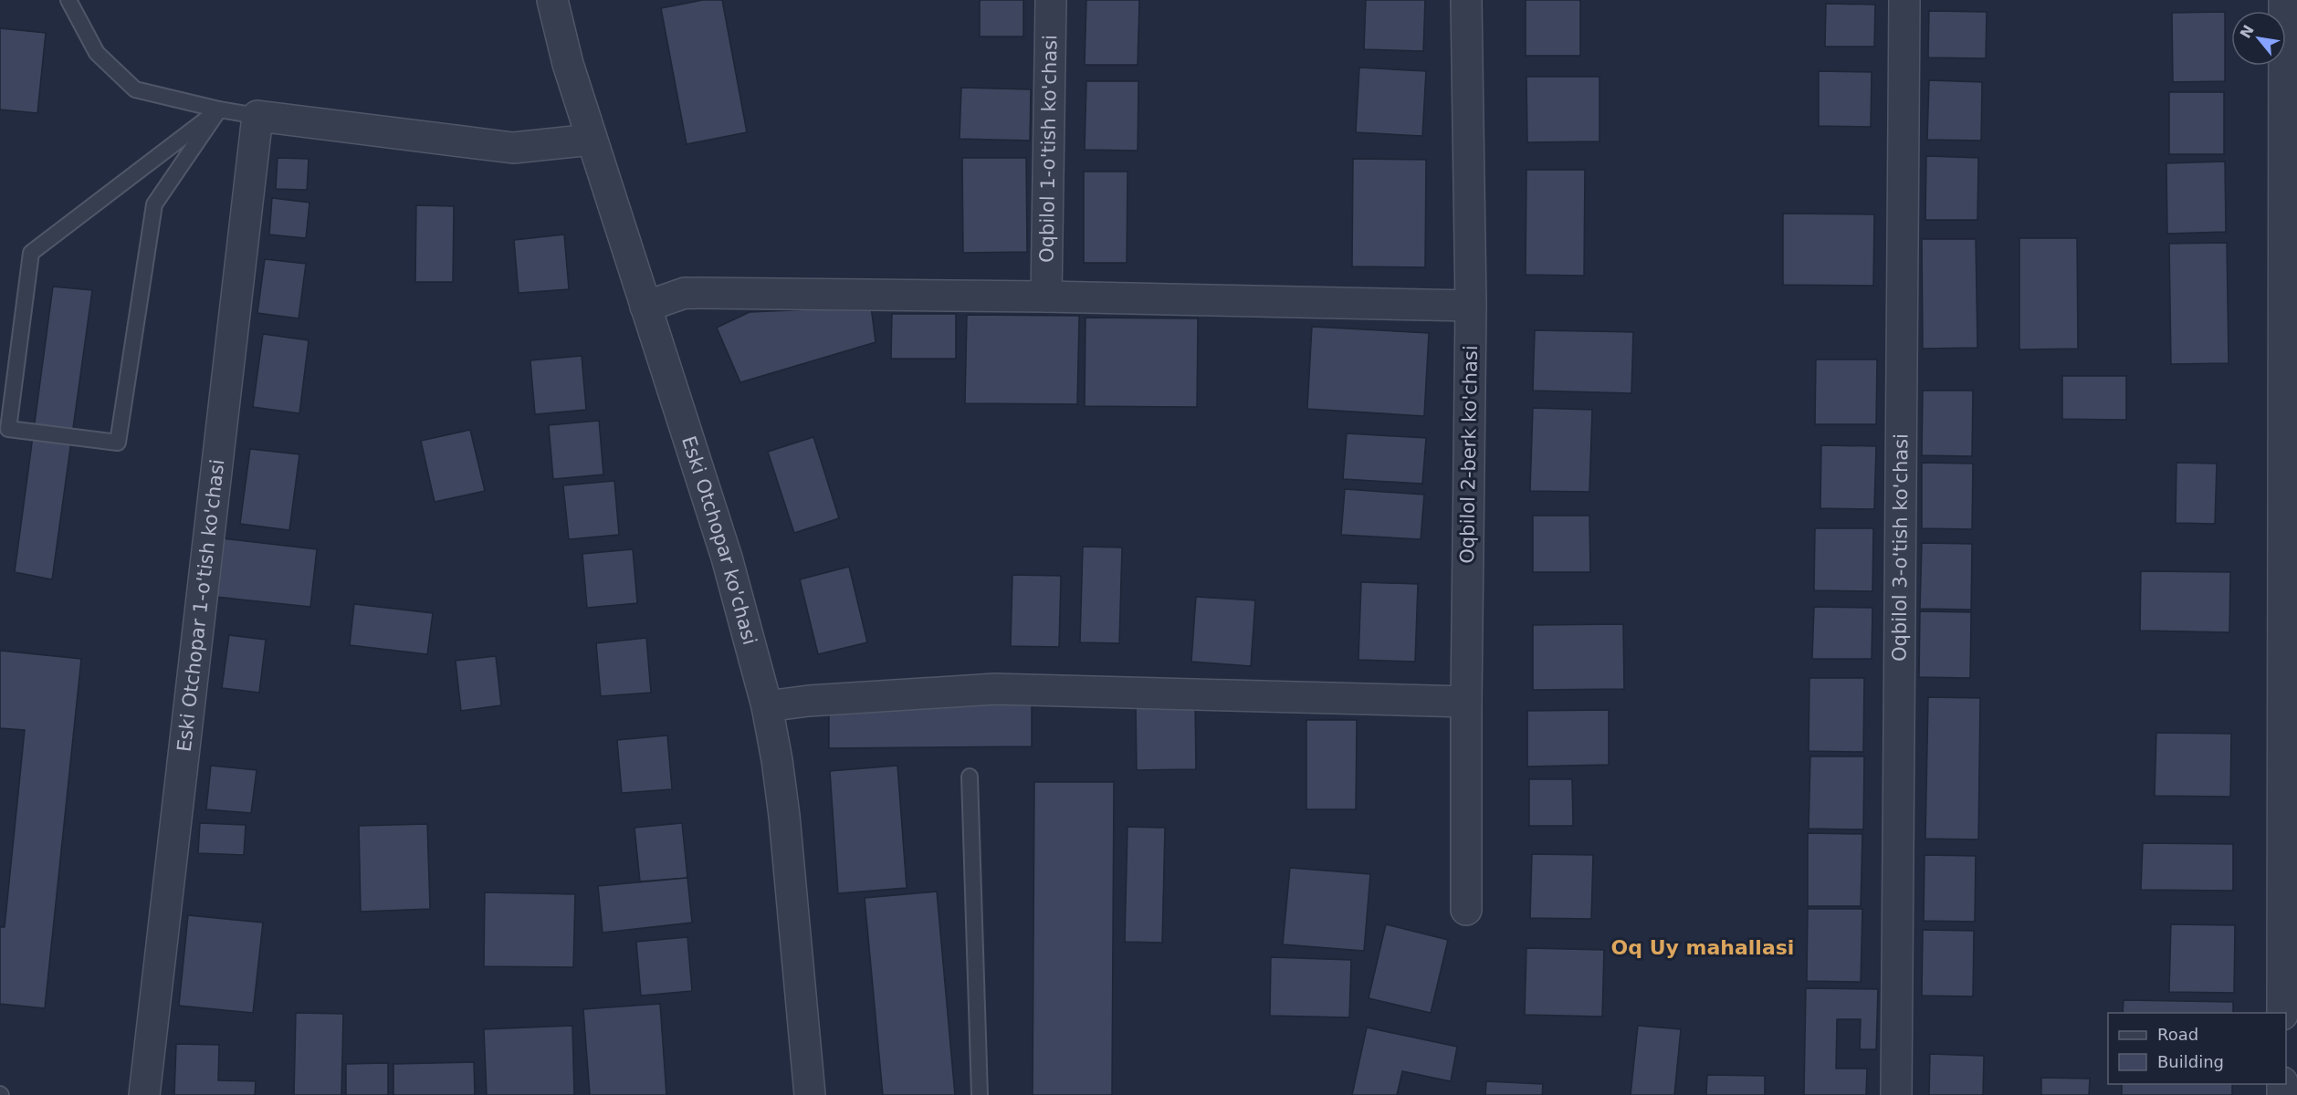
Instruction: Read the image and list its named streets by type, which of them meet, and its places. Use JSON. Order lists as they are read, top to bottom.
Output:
{
  "streets": {
    "street": [
      "Oqbilol 1-o'tish ko'chasi",
      "Oqbilol 2-berk ko'chasi",
      "Eski Otchopar ko'chasi",
      "Oqbilol 3-o'tish ko'chasi",
      "Eski Otchopar 1-o'tish ko'chasi"
    ]
  },
  "districts": ["Oq Uy mahallasi"],
  "legend": ["Road", "Building"],
  "north": "top left"
}
